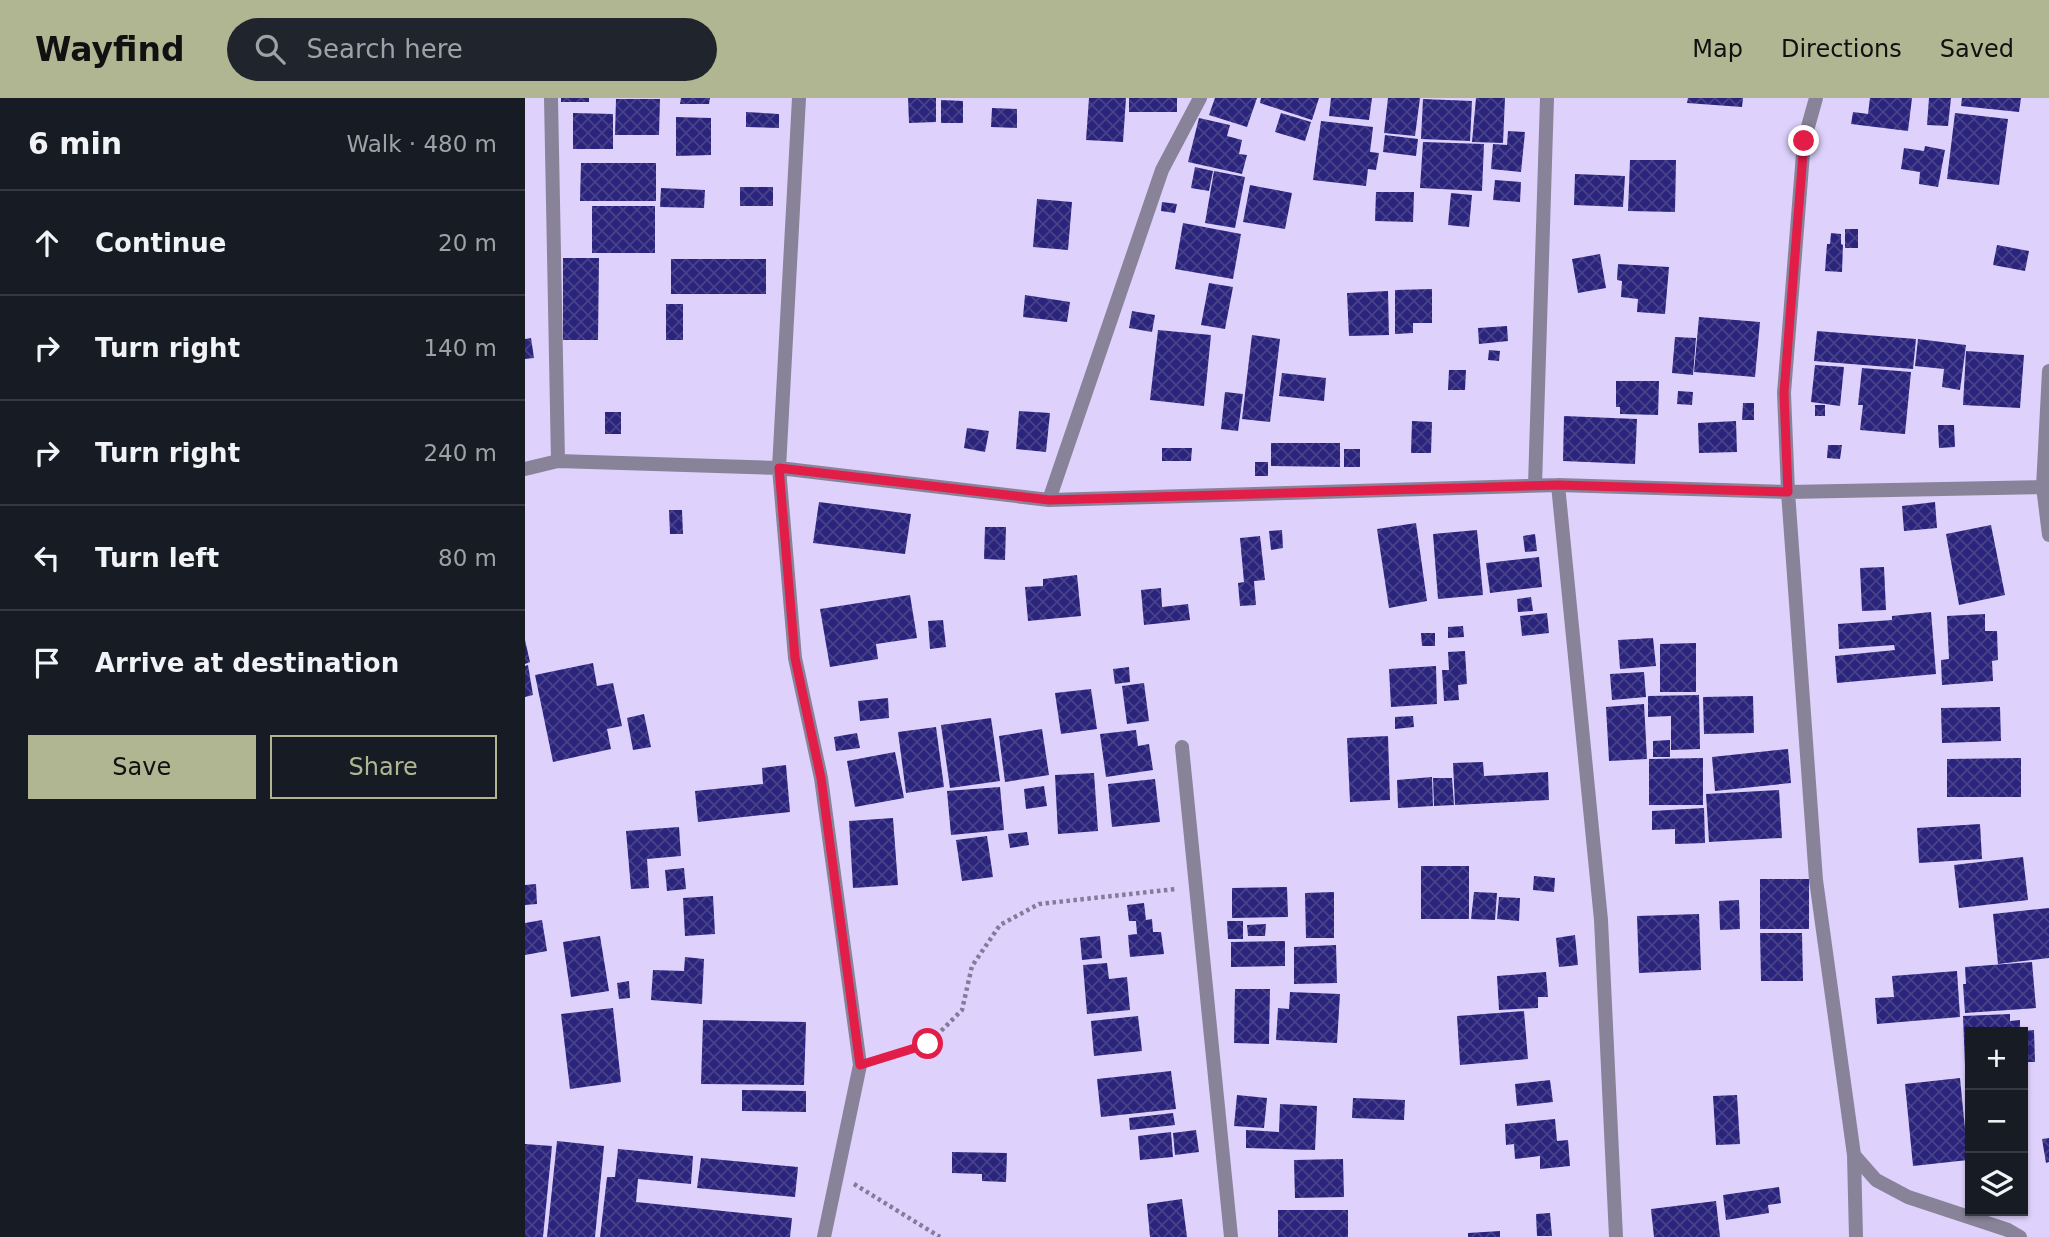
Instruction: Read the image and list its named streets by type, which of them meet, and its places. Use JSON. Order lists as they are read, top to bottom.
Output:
{
  "page": {
    "header": "Wayfind",
    "search": "Search here",
    "nav": ["Map", "Directions", "Saved"],
    "heading": ["6 min", "Walk · 480 m"],
    "list": [
      ["Continue", "20 m"],
      ["Turn right", "140 m"],
      ["Turn right", "240 m"],
      ["Turn left", "80 m"],
      "Arrive at destination"
    ],
    "buttons": ["Save", "Share"],
    "map_buttons": ["+", "−"]
  }
}
